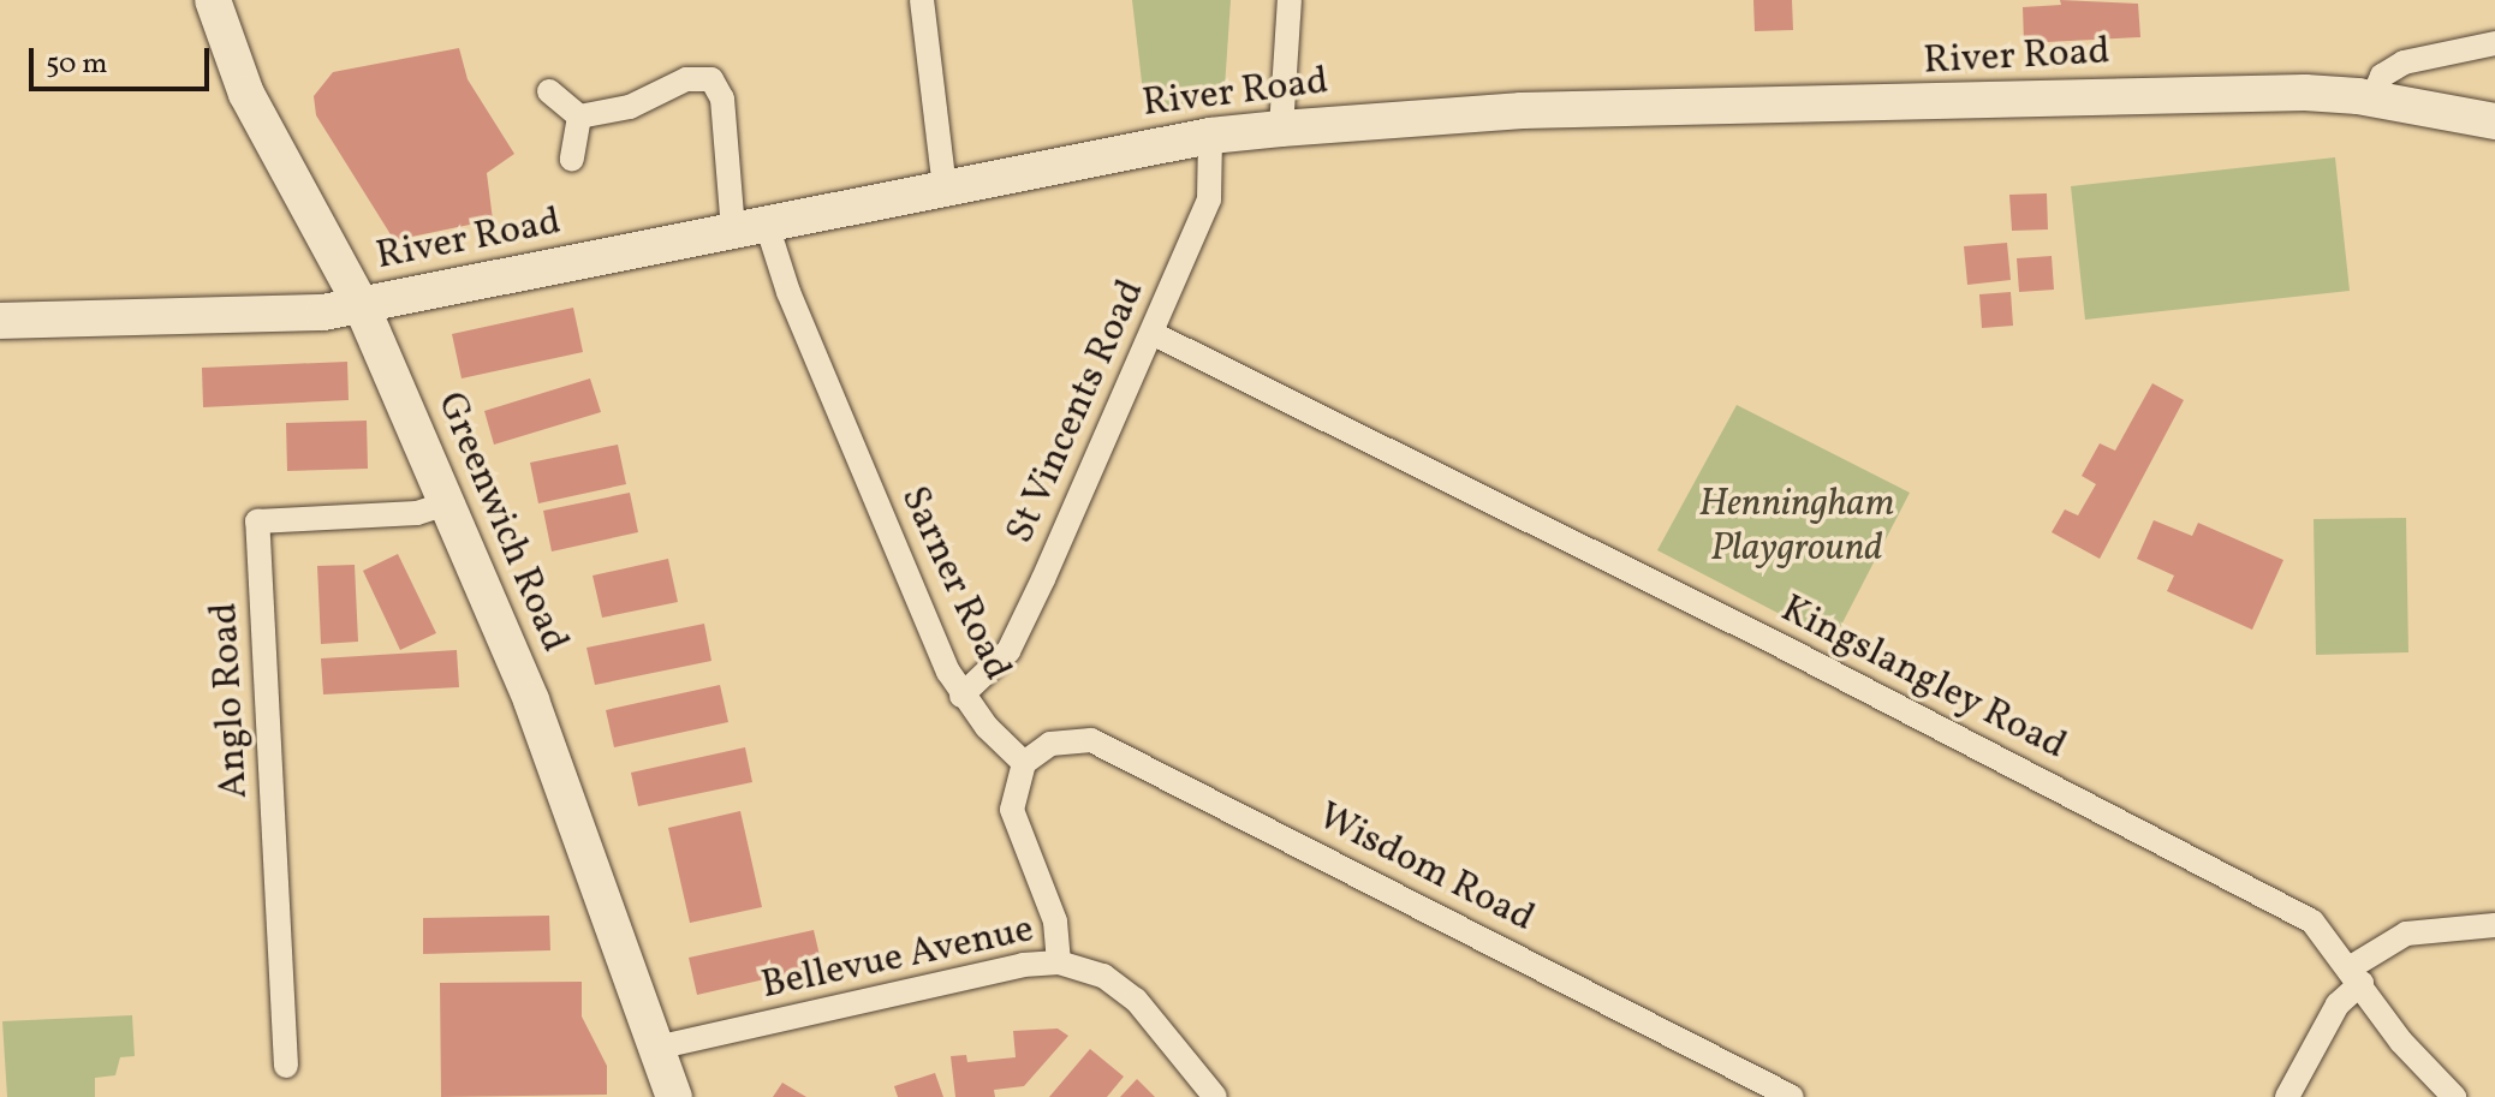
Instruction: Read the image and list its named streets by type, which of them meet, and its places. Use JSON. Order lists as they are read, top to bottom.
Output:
{
  "streets": {
    "main road": ["River Road", "Greenwich Road"],
    "street": [
      "St Vincents Road",
      "Sarner Road",
      "Kingslangley Road",
      "Anglo Road",
      "Wisdom Road",
      "Bellevue Avenue"
    ]
  },
  "crossings": [
    ["River Road", "St Vincents Road"],
    ["River Road", "Greenwich Road"],
    ["River Road", "Sarner Road"],
    ["St Vincents Road", "Sarner Road"],
    ["St Vincents Road", "Kingslangley Road"],
    ["Greenwich Road", "Anglo Road"],
    ["Greenwich Road", "Bellevue Avenue"],
    ["Sarner Road", "Wisdom Road"]
  ],
  "parks": ["Henningham Playground"],
  "scale_bar": "50 m"
}
